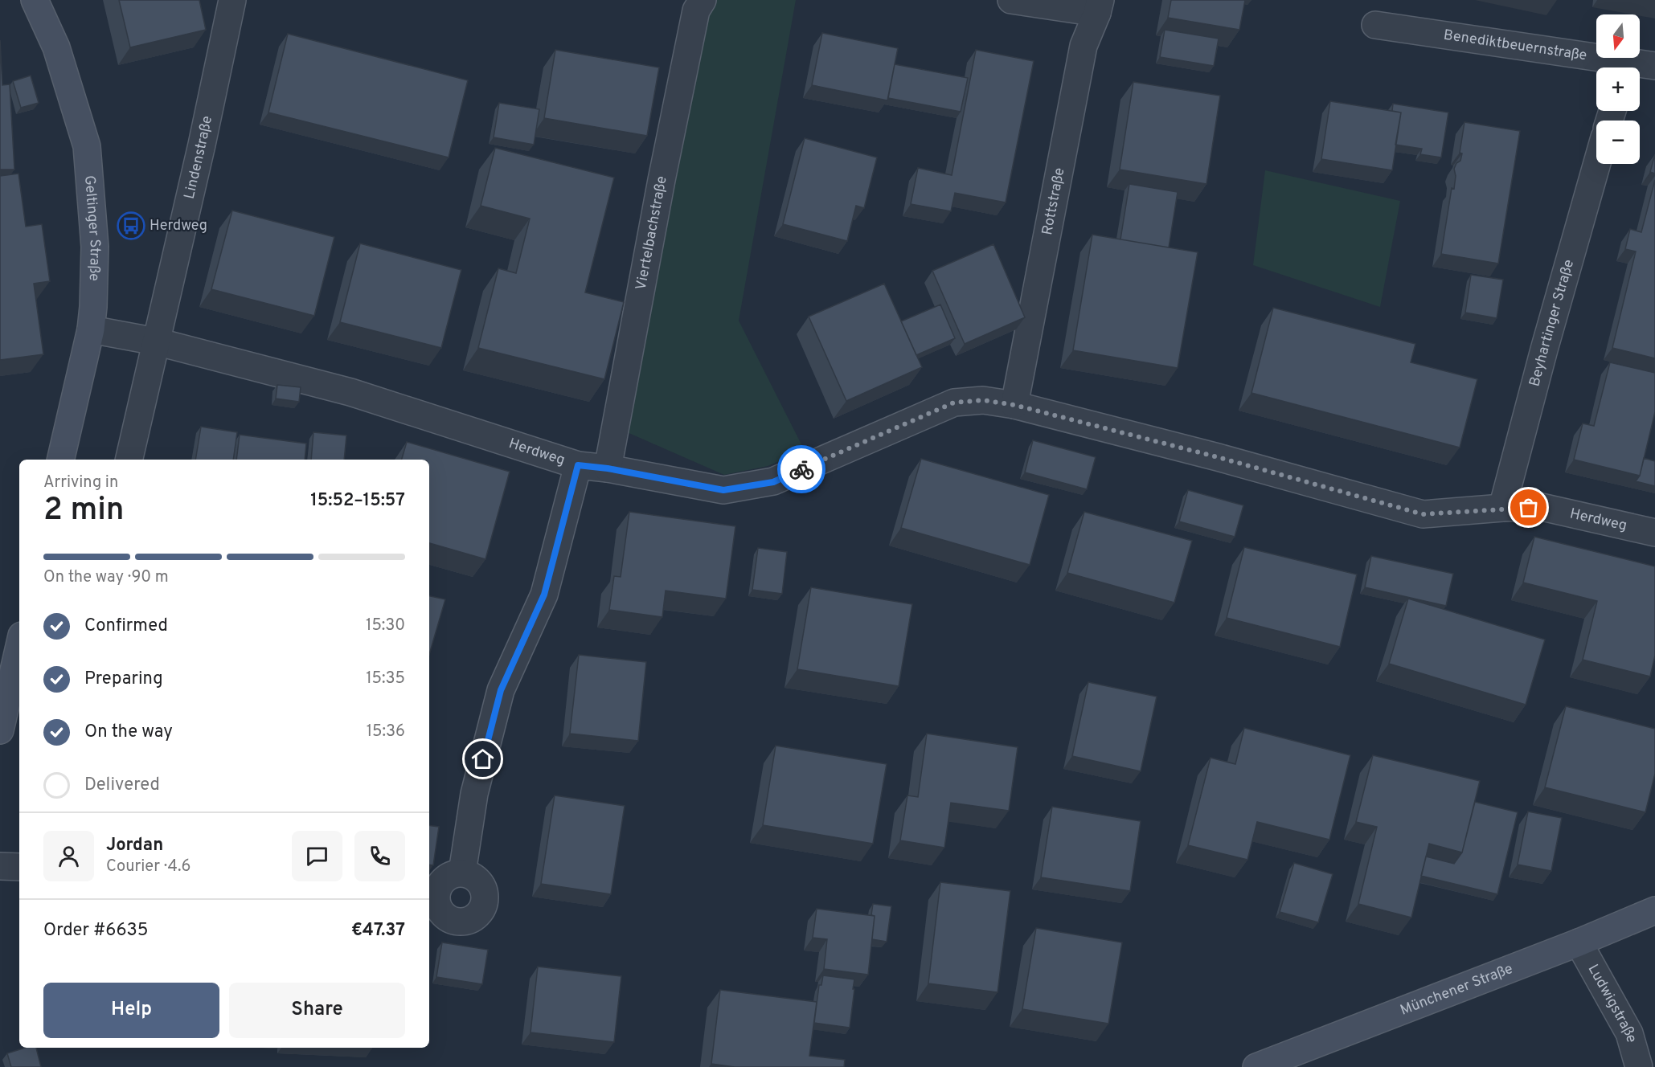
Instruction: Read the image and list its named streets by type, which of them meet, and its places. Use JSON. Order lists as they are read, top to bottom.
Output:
{
  "streets": {
    "main road": ["Geltinger Straße", "Münchener Straße"],
    "street": [
      "Benediktbeuernstraße",
      "Lindenstraße",
      "Rottstraße",
      "Viertelbachstraße",
      "Beyhartinger Straße",
      "Herdweg",
      "Ludwigstraße"
    ]
  },
  "crossings": [
    ["Lindenstraße", "Herdweg"],
    ["Rottstraße", "Herdweg"],
    ["Geltinger Straße", "Herdweg"],
    ["Viertelbachstraße", "Herdweg"],
    ["Beyhartinger Straße", "Herdweg"],
    ["Münchener Straße", "Ludwigstraße"]
  ],
  "places": {
    "bus stop": ["Herdweg"]
  },
  "north": "bottom",
  "page": {
    "map_buttons": ["+", "−"],
    "heading": ["2 min", "Arriving in", "15:52–15:57"],
    "panel": [
      "Jordan",
      "Courier · 4.6",
      "Order #6635",
      "€47.37"
    ],
    "bar": "On the way · 90 m",
    "list": [
      ["Confirmed", "15:30"],
      ["Preparing", "15:35"],
      ["On the way", "15:36"],
      "Delivered"
    ],
    "buttons": ["Help", "Share"]
  }
}
